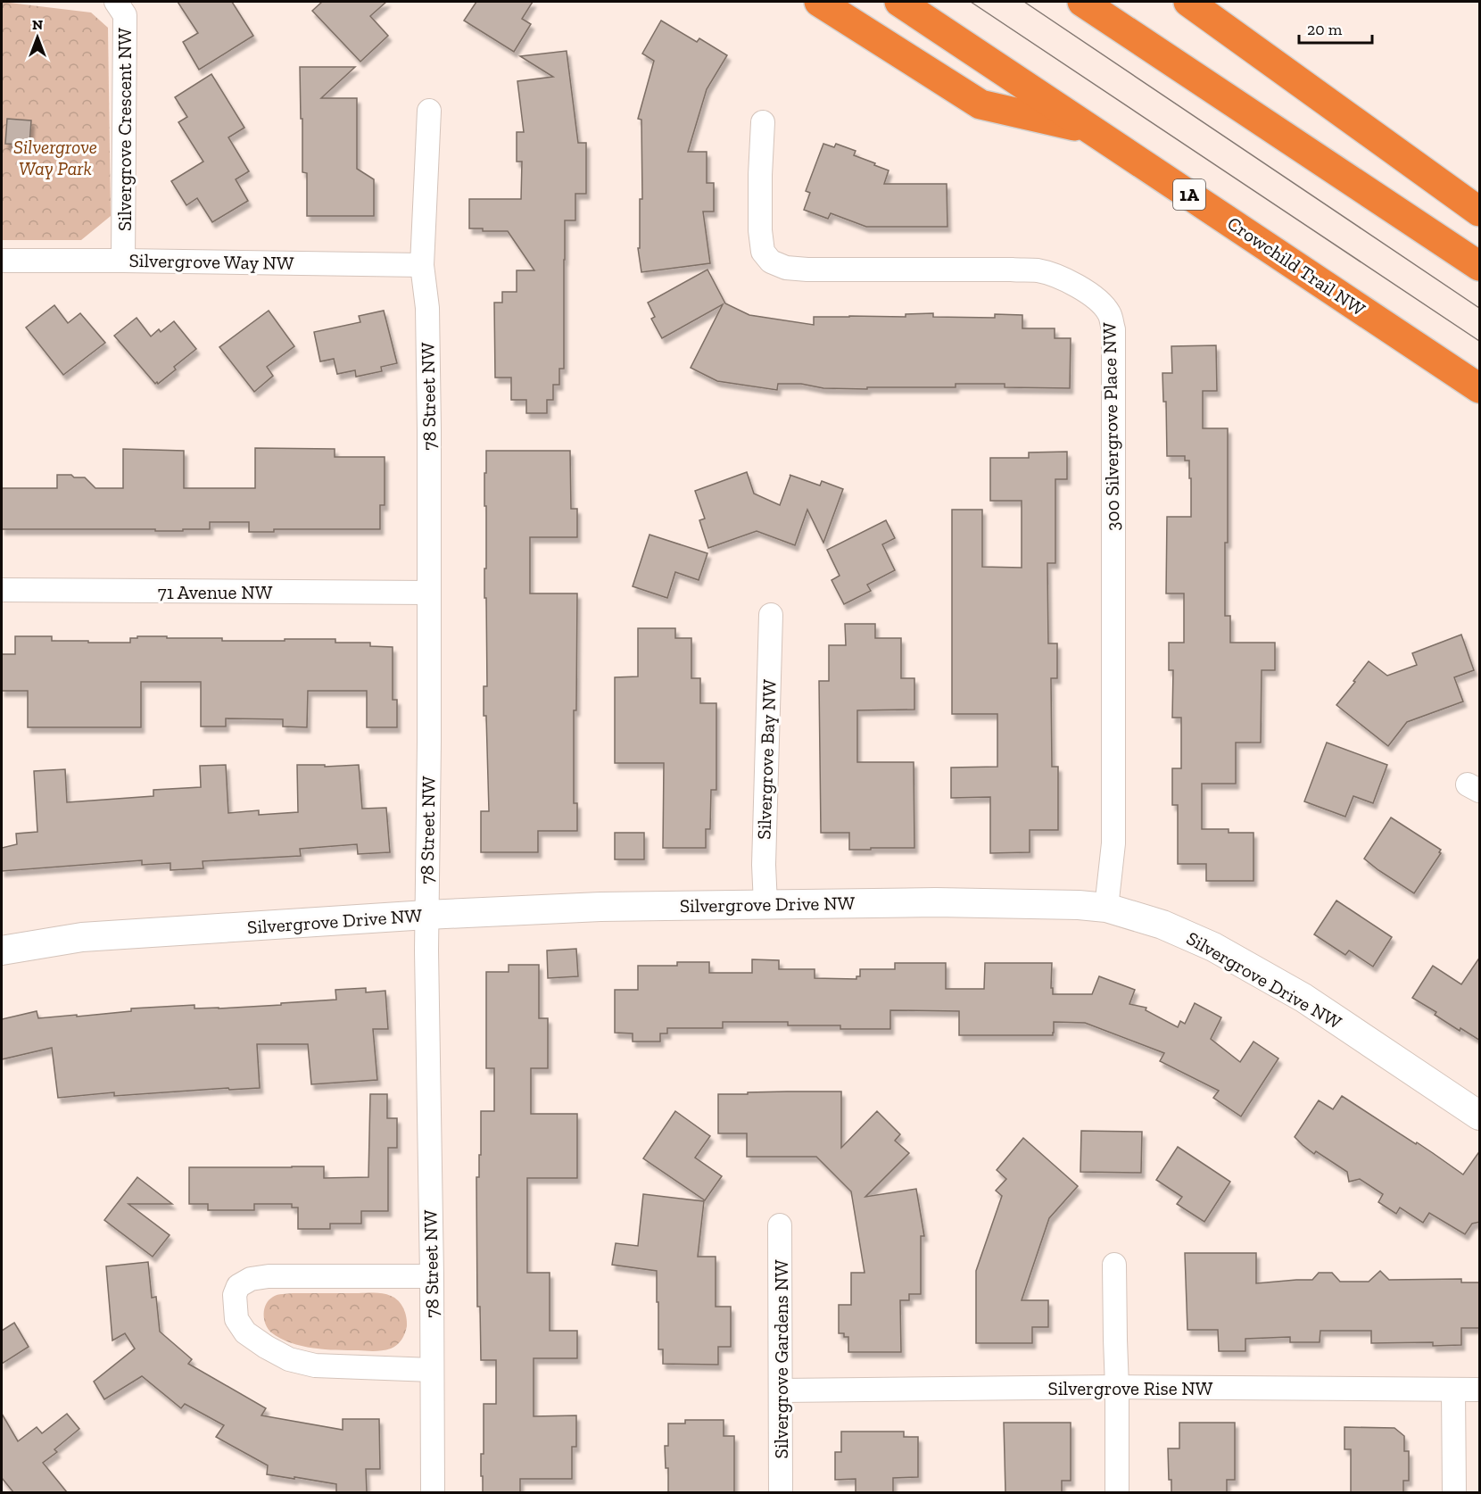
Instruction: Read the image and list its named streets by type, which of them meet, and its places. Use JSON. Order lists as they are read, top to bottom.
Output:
{
  "streets": {
    "highway": ["1A", "Crowchild Trail NW"],
    "street": [
      "Silvergrove Crescent NW",
      "Silvergrove Way NW",
      "78 Street NW",
      "300 Silvergrove Place NW",
      "71 Avenue NW",
      "Silvergrove Bay NW",
      "Silvergrove Drive NW",
      "Silvergrove Gardens NW",
      "Silvergrove Rise NW"
    ]
  },
  "crossings": [
    ["Silvergrove Crescent NW", "Silvergrove Way NW"],
    ["Silvergrove Way NW", "78 Street NW"],
    ["78 Street NW", "71 Avenue NW"],
    ["78 Street NW", "Silvergrove Drive NW"],
    ["300 Silvergrove Place NW", "Silvergrove Drive NW"],
    ["Silvergrove Bay NW", "Silvergrove Drive NW"],
    ["Silvergrove Gardens NW", "Silvergrove Rise NW"]
  ],
  "parks": ["Silvergrove Way Park"],
  "scale_bar": "20 m",
  "north": "top"
}
